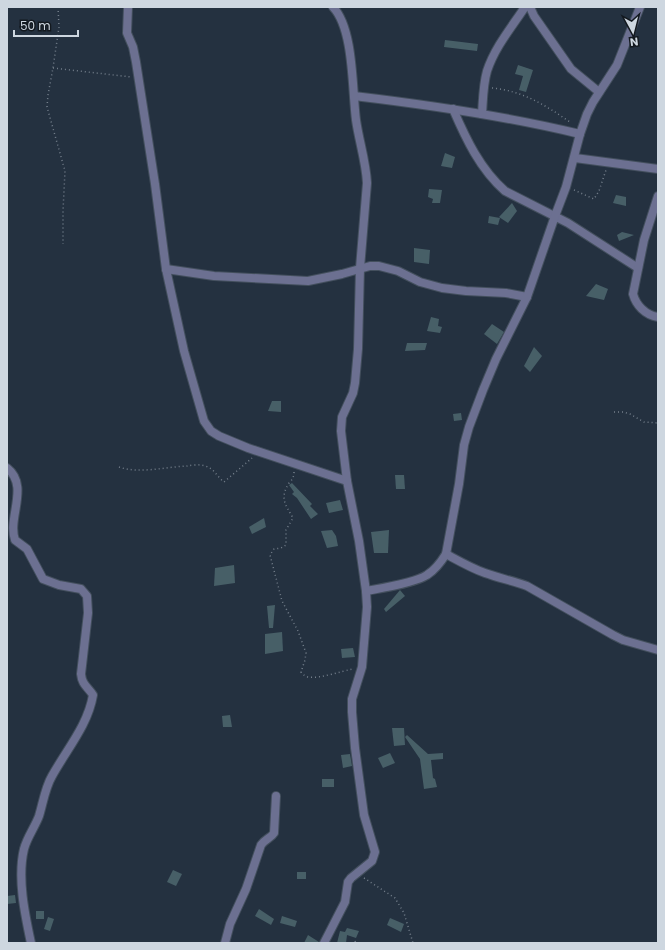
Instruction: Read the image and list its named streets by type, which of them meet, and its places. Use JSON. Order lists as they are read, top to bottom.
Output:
{
  "scale_bar": "50 m",
  "north": "bottom"
}
